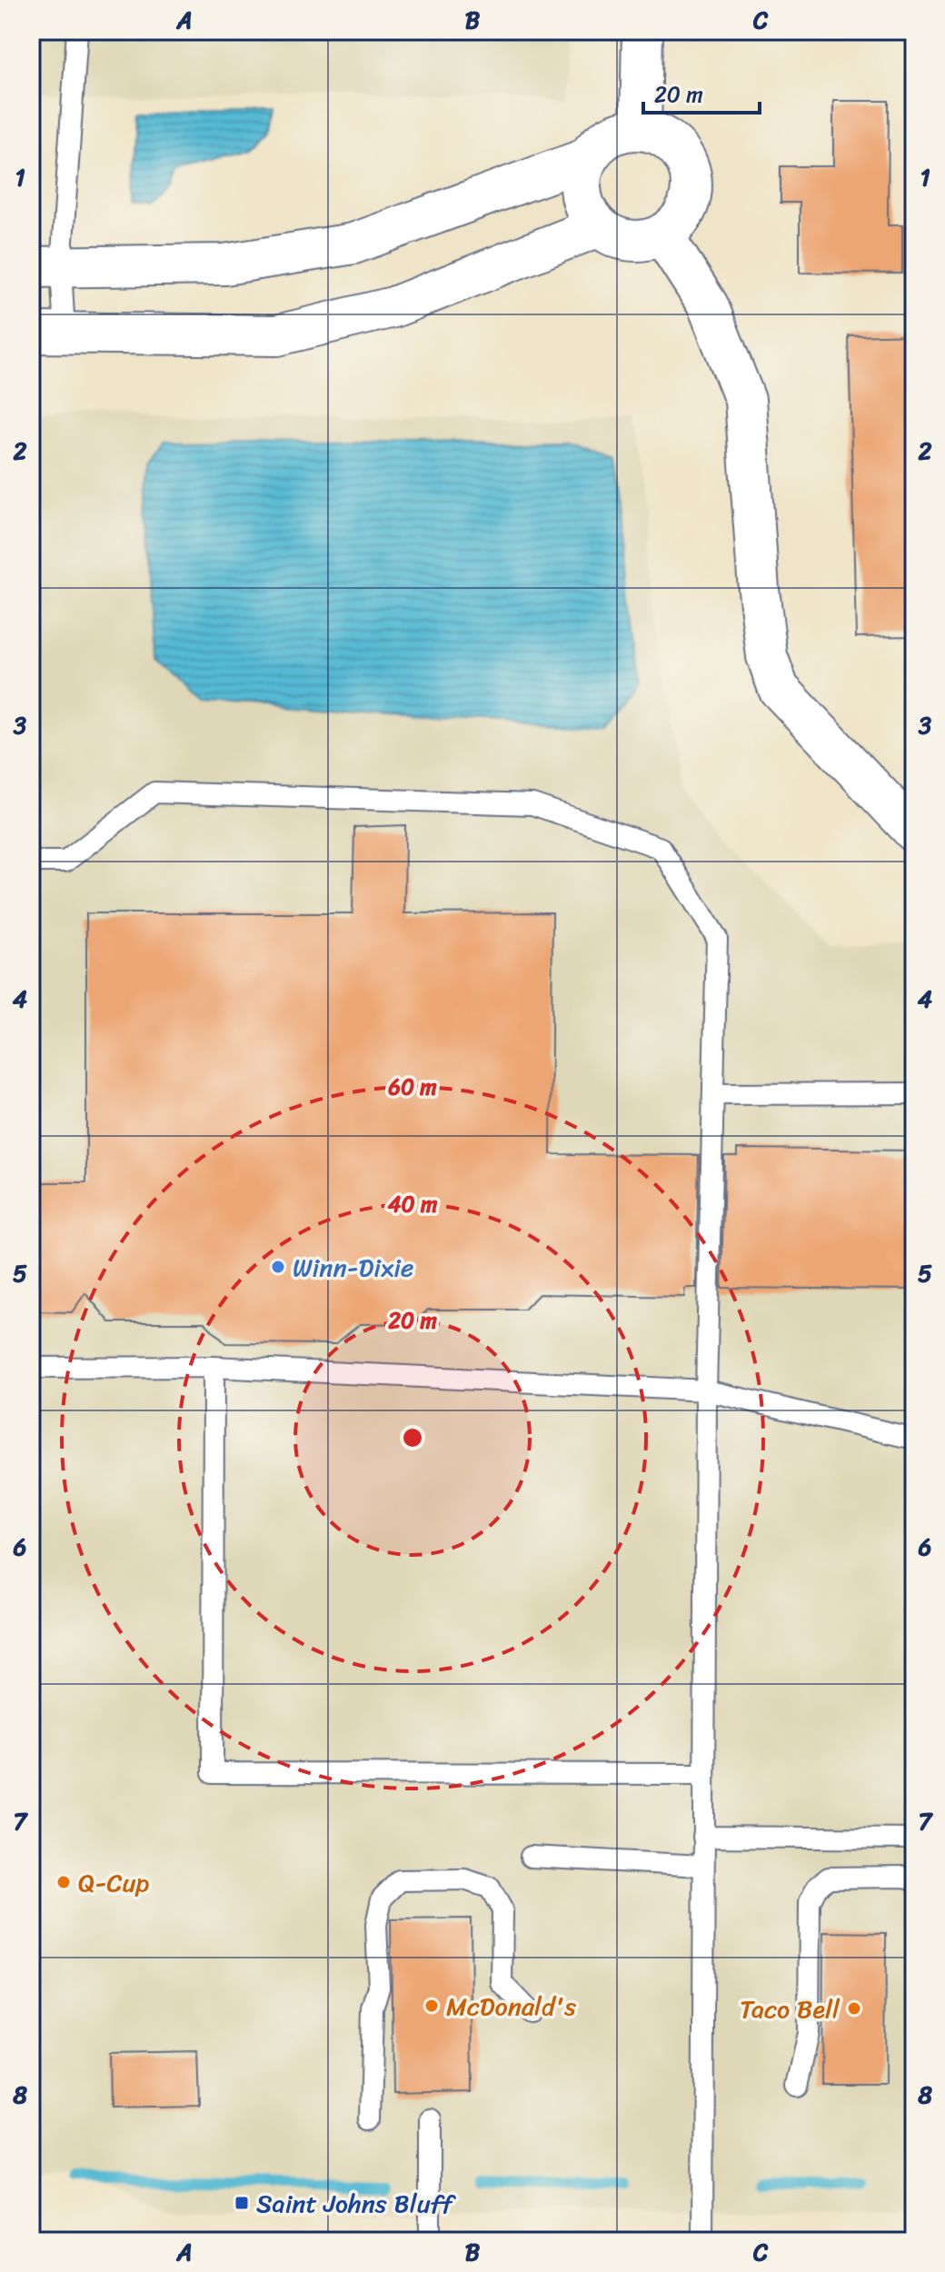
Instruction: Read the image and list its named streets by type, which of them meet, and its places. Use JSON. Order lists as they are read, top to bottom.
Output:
{
  "places": {
    "other": [
      "Winn-Dixie",
      "Q-Cup",
      "McDonald's",
      "Taco Bell"
    ],
    "transit": ["Saint Johns Bluff"]
  },
  "scale_bar": "20 m",
  "grid": {
    "columns": ["A", "B", "C"],
    "rows": [
      "1",
      "2",
      "3",
      "4",
      "5",
      "6",
      "7",
      "8"
    ]
  },
  "rings": ["60 m", "40 m", "20 m"]
}
